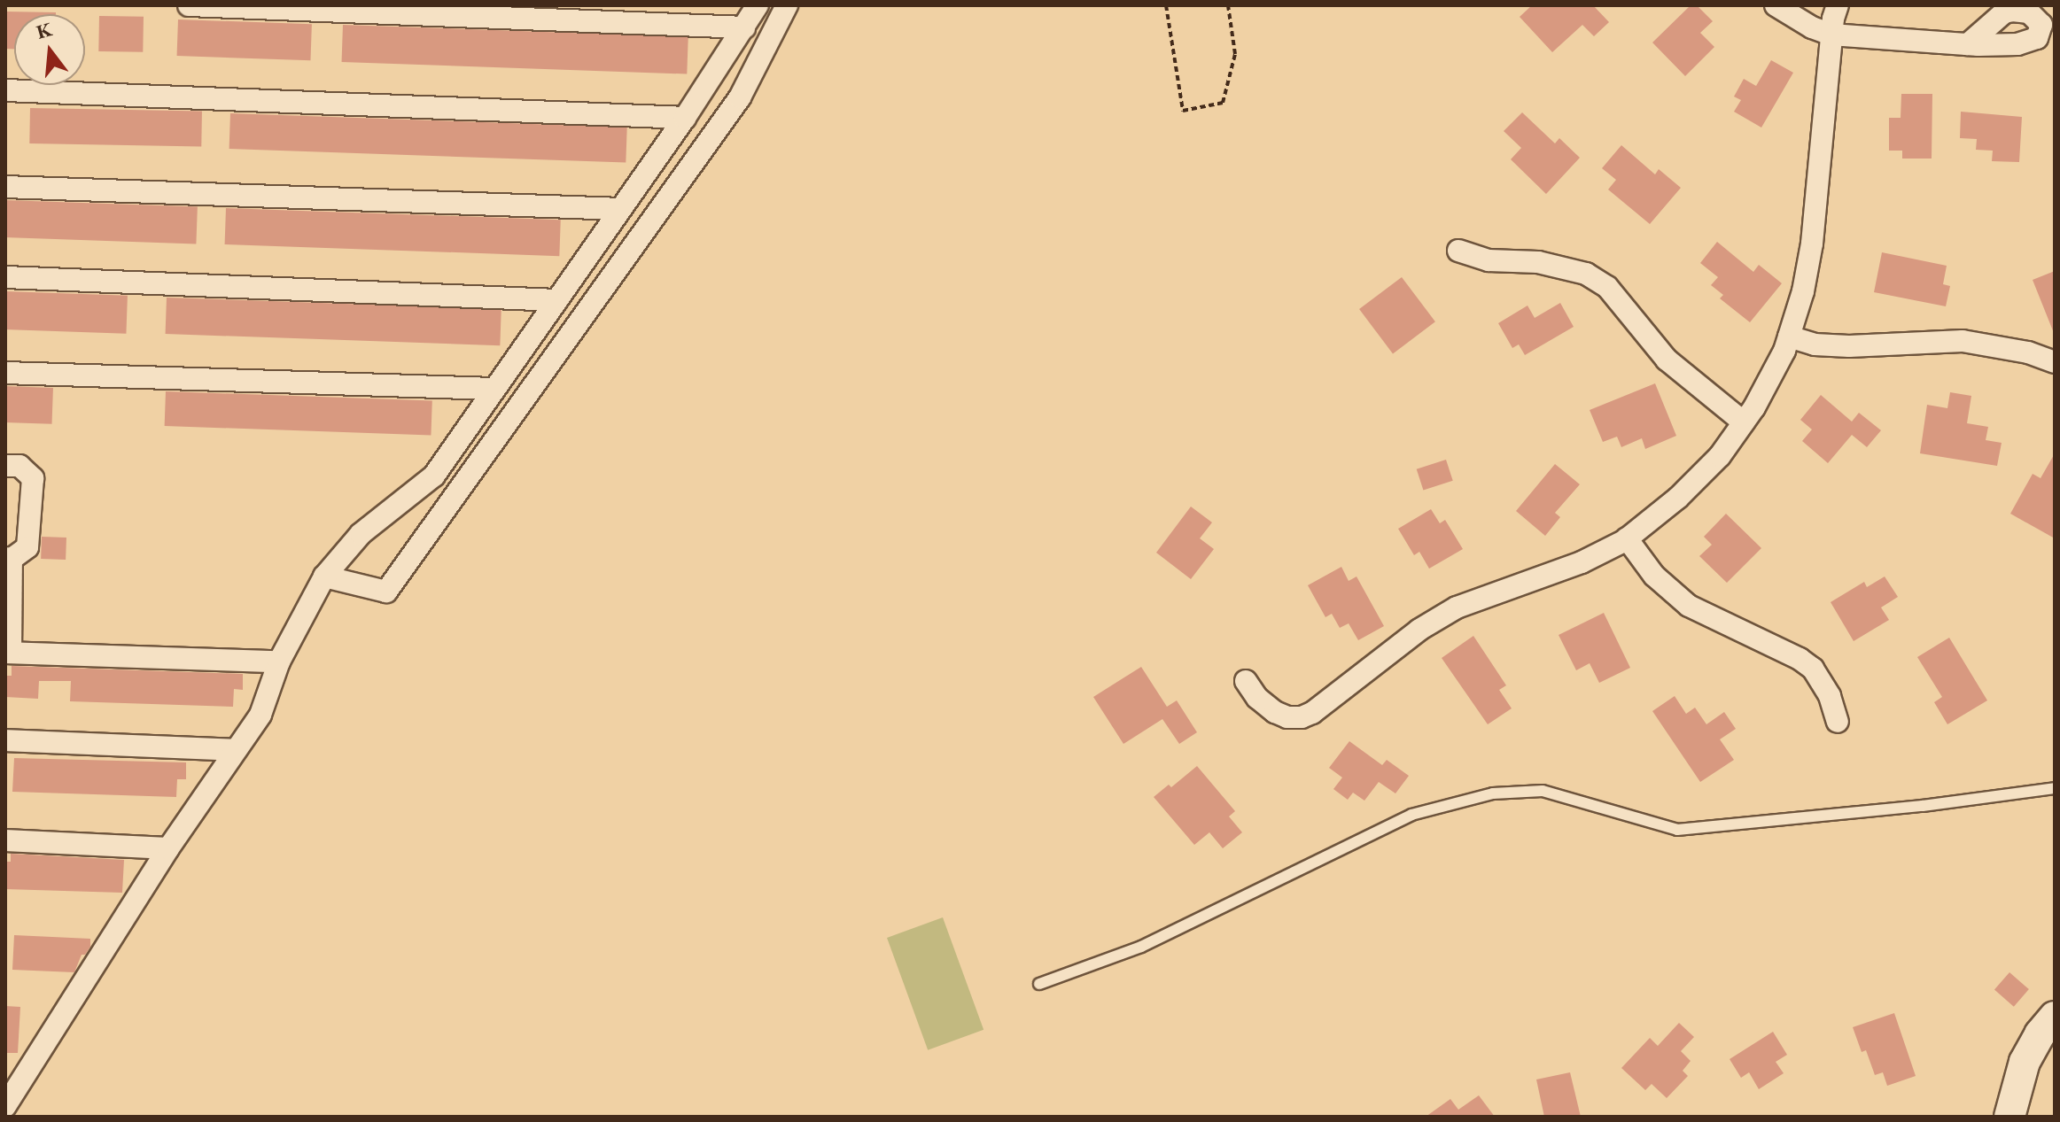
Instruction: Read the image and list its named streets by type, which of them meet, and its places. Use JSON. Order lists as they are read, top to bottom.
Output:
{
  "north": "top"
}
